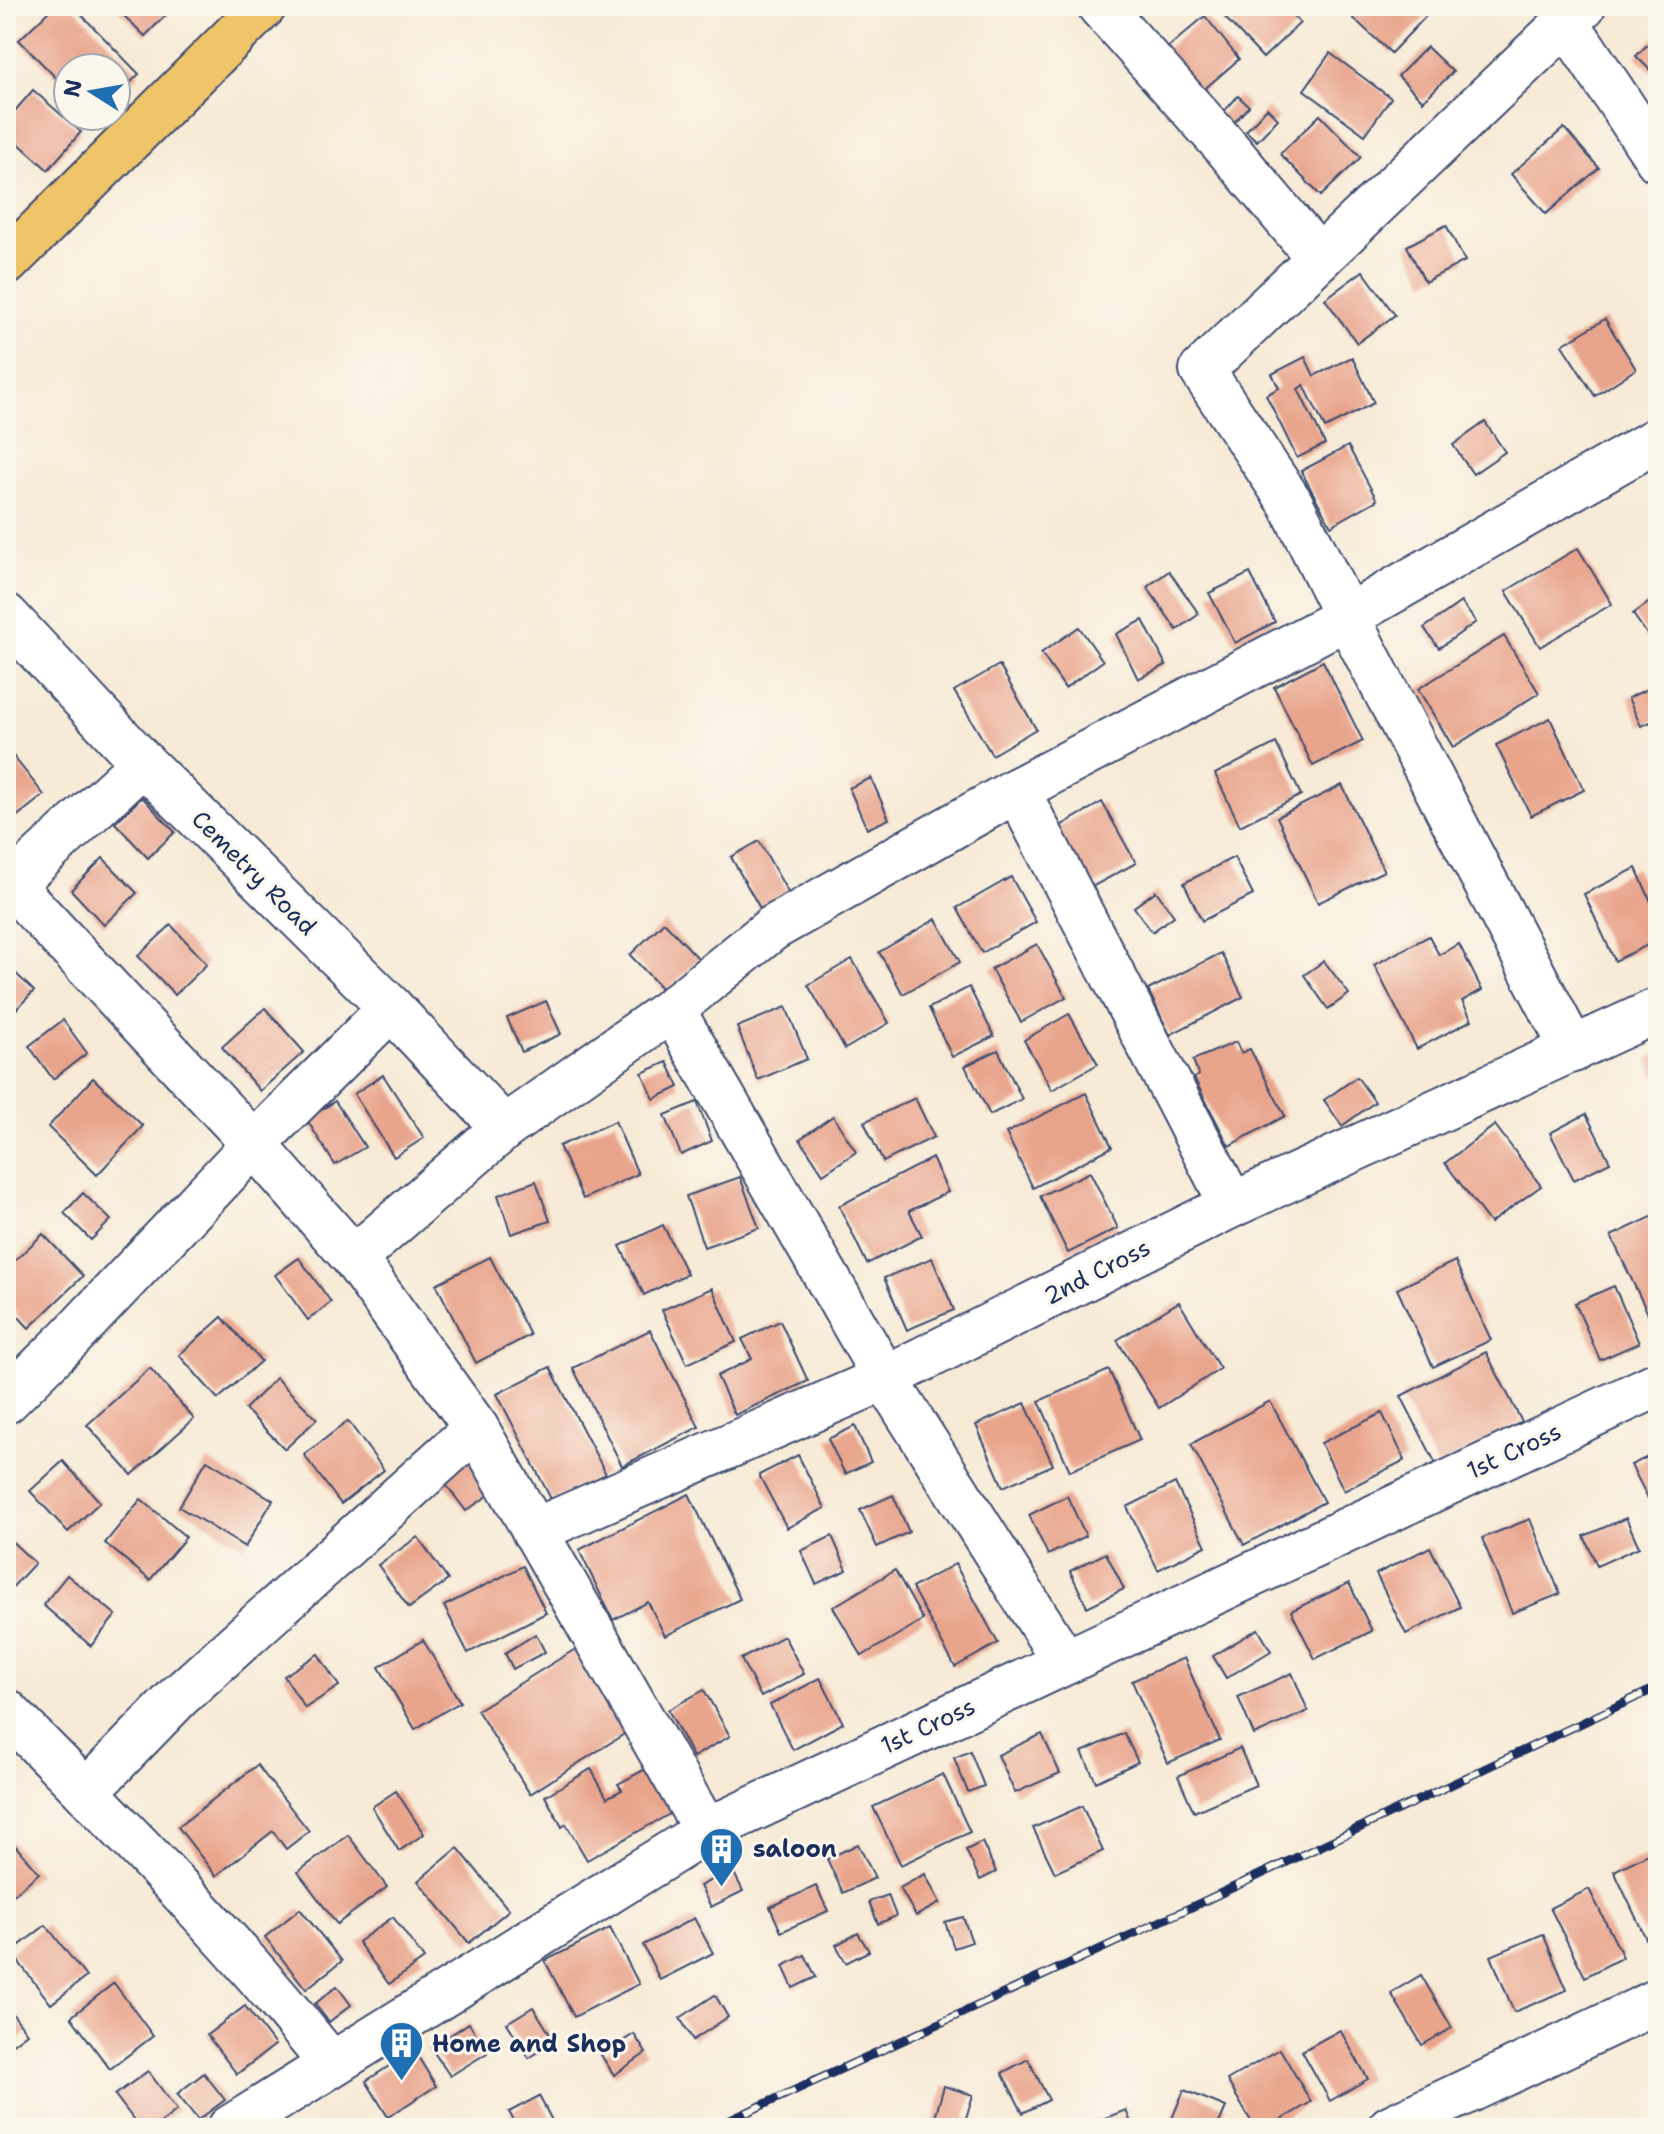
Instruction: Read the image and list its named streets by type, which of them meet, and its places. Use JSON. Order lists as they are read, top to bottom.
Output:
{
  "streets": {
    "street": ["Cemetry Road", "2nd Cross", "1st Cross"]
  },
  "places": {
    "building": ["saloon", "Home and Shop"]
  },
  "north": "left"
}
